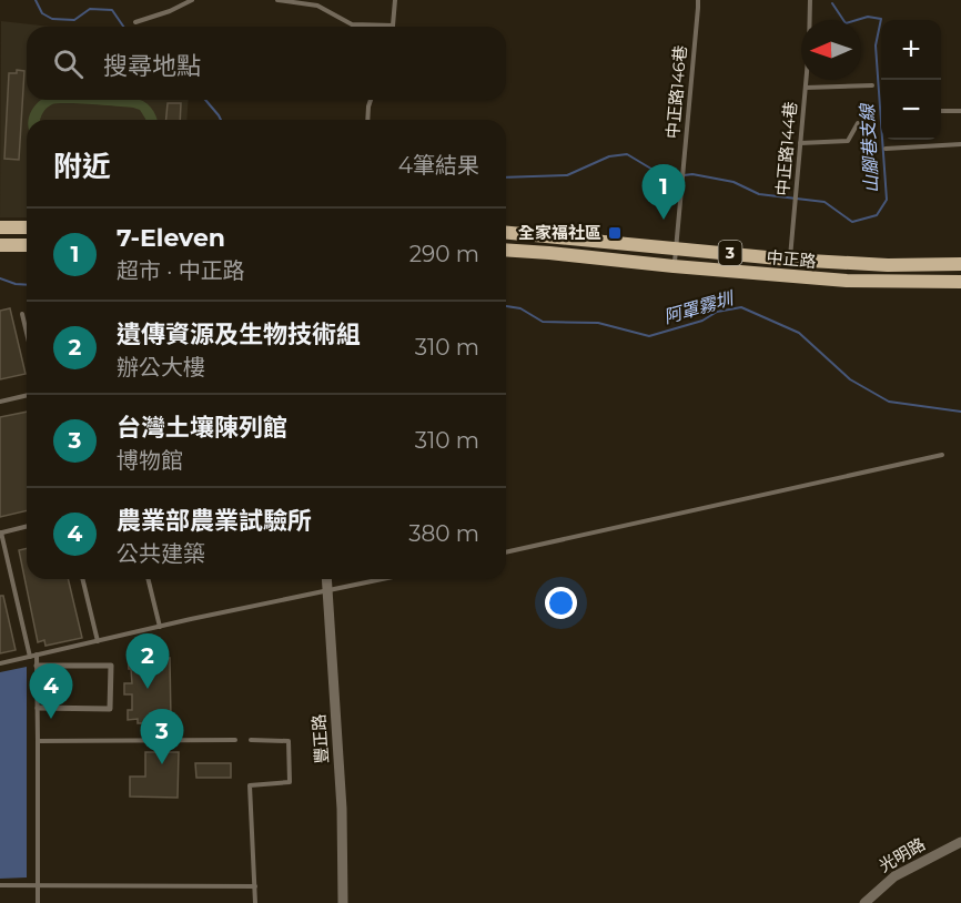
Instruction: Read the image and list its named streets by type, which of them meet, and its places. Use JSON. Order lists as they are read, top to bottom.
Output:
{
  "streets": {
    "main road": ["3", "中正路"],
    "street": ["豐正路", "光明路"],
    "lane": ["中正路146巷", "中正路144巷"]
  },
  "crossings": [
    ["中正路146巷", "中正路"],
    ["中正路144巷", "中正路"]
  ],
  "water": ["山腳巷支線", "阿罩霧圳"],
  "places": {
    "transit": ["全家福社區"]
  },
  "north": "left",
  "page": {
    "map_buttons": ["+", "−"],
    "search": "搜尋地點",
    "heading": ["附近", "4筆結果"],
    "pins": [
      "1",
      "2",
      "4",
      "3"
    ],
    "list": [
      {
        "mark": "1",
        "name": "7-Eleven",
        "note": "超市 · 中正路",
        "value": "290 m"
      },
      {
        "mark": "2",
        "name": "遺傳資源及生物技術組",
        "note": "辦公大樓",
        "value": "310 m"
      },
      {
        "mark": "3",
        "name": "台灣土壤陳列館",
        "note": "博物館",
        "value": "310 m"
      },
      {
        "mark": "4",
        "name": "農業部農業試驗所",
        "note": "公共建築",
        "value": "380 m"
      }
    ]
  }
}
